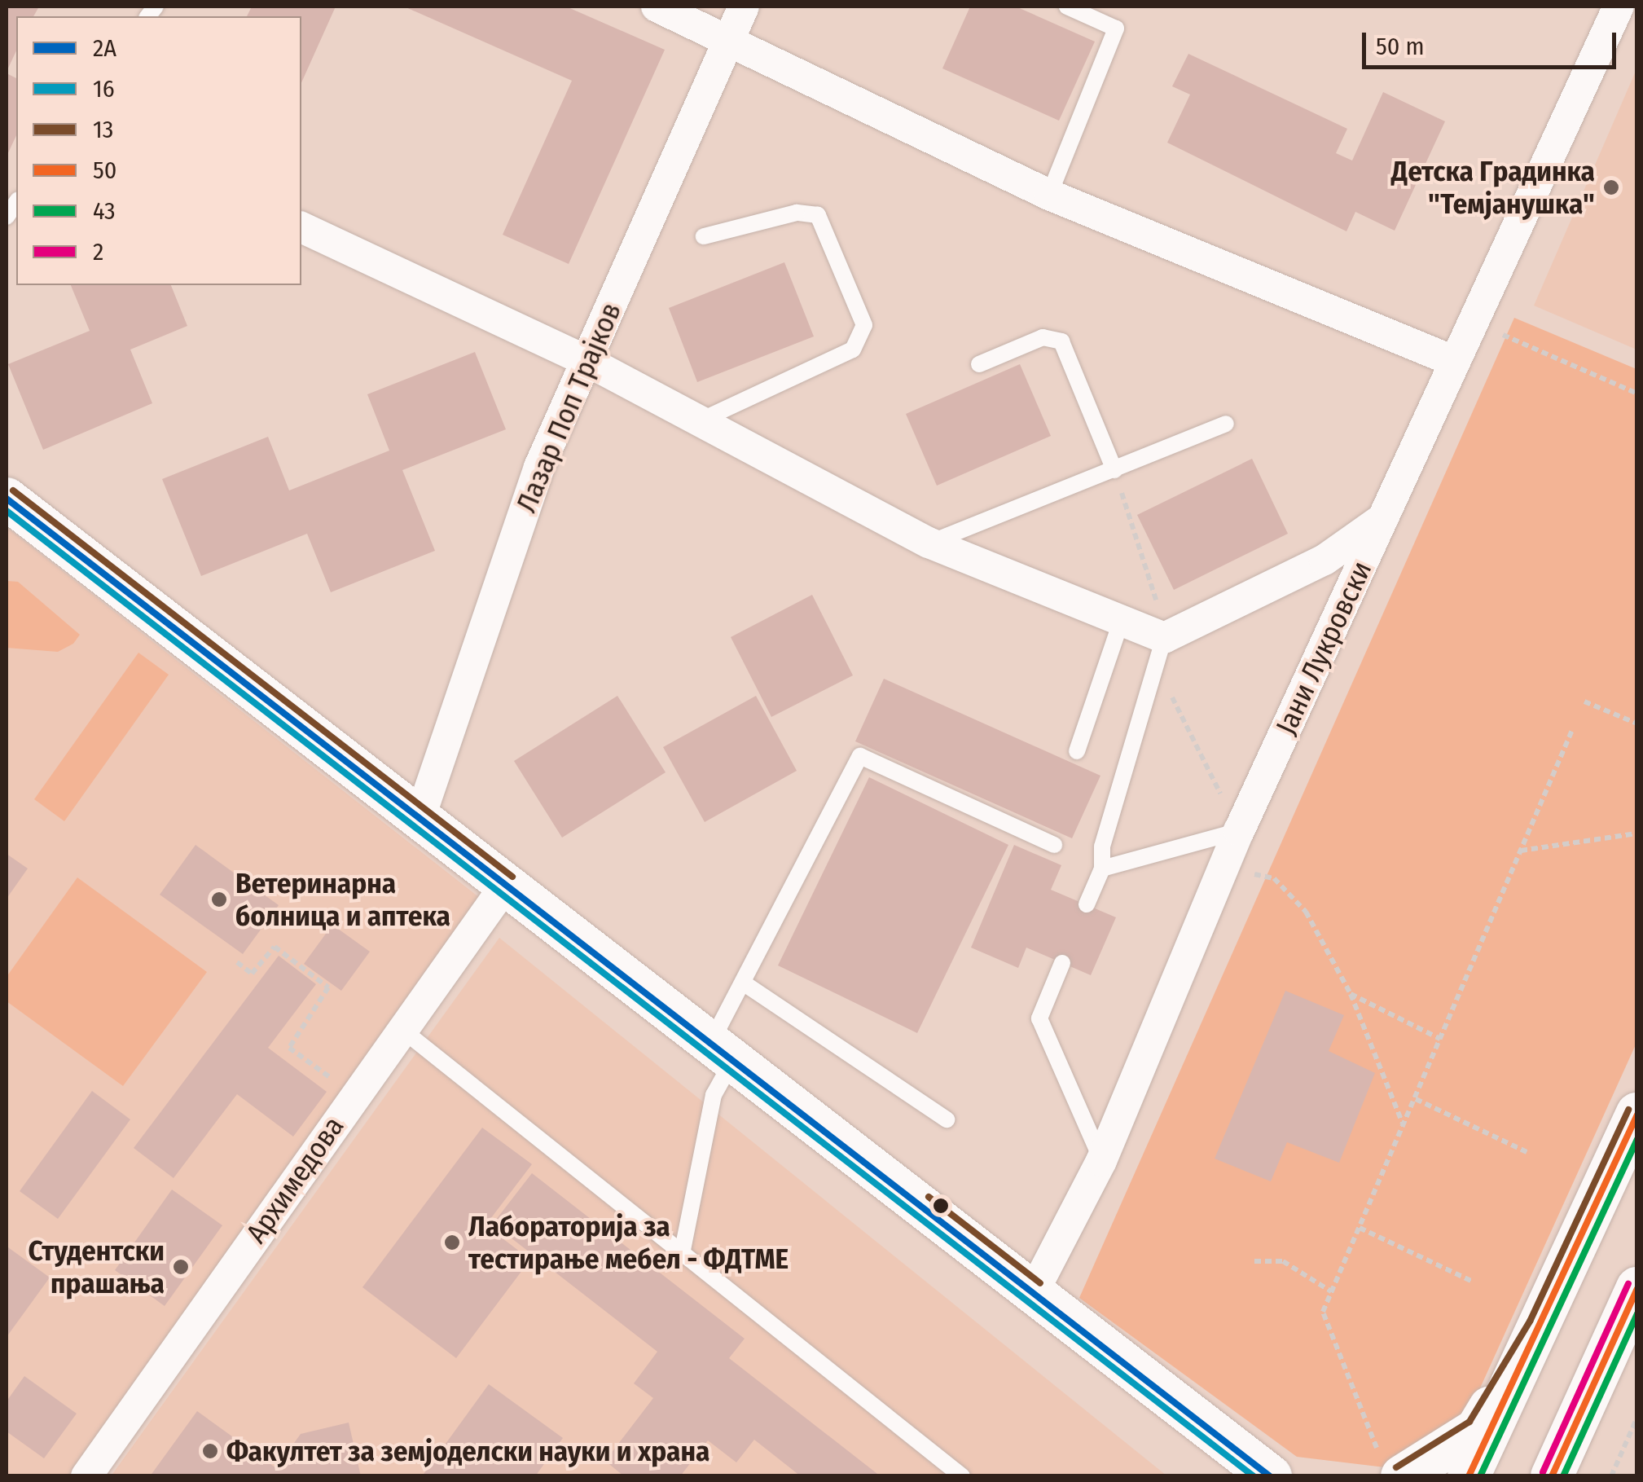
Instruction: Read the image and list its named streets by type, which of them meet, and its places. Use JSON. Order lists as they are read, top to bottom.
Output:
{
  "streets": {
    "street": ["Лазар Поп Трајков", "Јани Лукровски", "Архимедова"]
  },
  "places": [
    "Детска Градинка \"Темјанушка\"",
    "Ветеринарна болница и аптека",
    "Лабораторија за тестирање мебел - ФДТМЕ",
    "Студентски прашања",
    "Факултет за земјоделски науки и храна"
  ],
  "lines": [
    "transit line 13",
    "transit line 2A",
    "transit line 16",
    "transit line 50",
    "transit line 43",
    "transit line 2"
  ],
  "legend": [
    "2A",
    "16",
    "13",
    "50",
    "43",
    "2"
  ],
  "scale_bar": "50 m"
}
